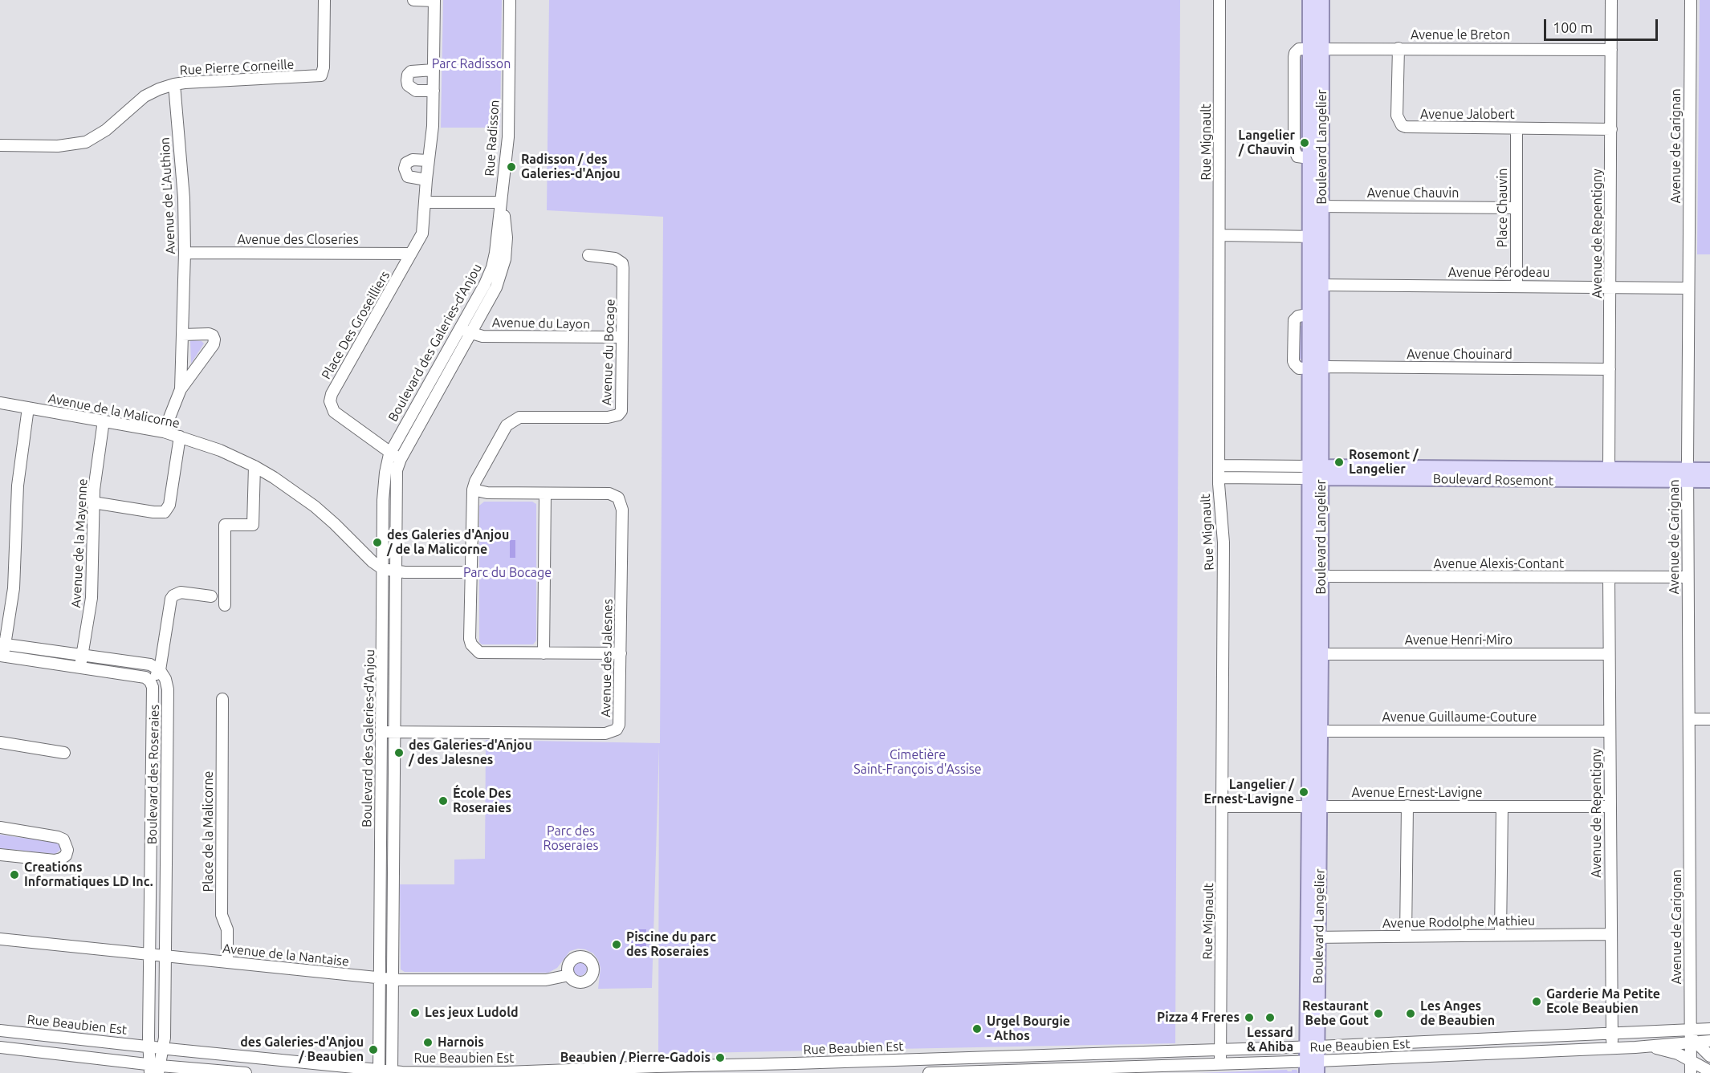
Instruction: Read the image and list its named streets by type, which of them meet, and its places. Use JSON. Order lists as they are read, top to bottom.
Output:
{
  "streets": {
    "main road": ["Boulevard Langelier", "Boulevard Rosemont"],
    "street": [
      "Avenue le Breton",
      "Rue Pierre Corneille",
      "Avenue Jalobert",
      "Rue Radisson",
      "Rue Mignault",
      "Avenue de Carignan",
      "Avenue Chauvin",
      "Avenue de L'Authion",
      "Place Chauvin",
      "Avenue de Repentigny",
      "Avenue des Closeries",
      "Avenue Pérodeau",
      "Avenue du Layon",
      "Place Des Groseilliers",
      "Boulevard des Galeries-d'Anjou",
      "Avenue du Bocage",
      "Avenue Chouinard",
      "Avenue de la Malicorne",
      "Avenue de la Mayenne",
      "Avenue Alexis-Contant",
      "Avenue Henri-Miro",
      "Avenue des Jalesnes",
      "Avenue Guillaume-Couture",
      "Boulevard des Roseraies",
      "Avenue Ernest-Lavigne",
      "Place de la Malicorne",
      "Avenue Rodolphe Mathieu",
      "Avenue de la Nantaise",
      "Rue Beaubien Est"
    ]
  },
  "crossings": [
    ["Avenue le Breton", "Avenue Jalobert"],
    ["Avenue le Breton", "Boulevard Langelier"],
    ["Avenue le Breton", "Avenue de Repentigny"],
    ["Rue Pierre Corneille", "Avenue de L'Authion"],
    ["Avenue Jalobert", "Place Chauvin"],
    ["Avenue Jalobert", "Avenue de Repentigny"],
    ["Rue Radisson", "Boulevard des Galeries-d'Anjou"],
    ["Rue Mignault", "Boulevard Rosemont"],
    ["Rue Mignault", "Avenue Ernest-Lavigne"],
    ["Rue Mignault", "Rue Beaubien Est"],
    ["Avenue de Carignan", "Avenue Pérodeau"],
    ["Avenue de Carignan", "Boulevard Rosemont"],
    ["Avenue de Carignan", "Avenue Alexis-Contant"],
    ["Avenue de Carignan", "Rue Beaubien Est"],
    ["Boulevard Langelier", "Avenue Chauvin"],
    ["Boulevard Langelier", "Avenue Pérodeau"],
    ["Boulevard Langelier", "Avenue Chouinard"],
    ["Boulevard Langelier", "Boulevard Rosemont"],
    ["Boulevard Langelier", "Avenue Alexis-Contant"],
    ["Boulevard Langelier", "Avenue Henri-Miro"],
    ["Boulevard Langelier", "Avenue Guillaume-Couture"],
    ["Boulevard Langelier", "Avenue Ernest-Lavigne"],
    ["Boulevard Langelier", "Avenue Rodolphe Mathieu"],
    ["Boulevard Langelier", "Rue Beaubien Est"],
    ["Avenue Chauvin", "Place Chauvin"],
    ["Avenue de L'Authion", "Avenue des Closeries"],
    ["Avenue de L'Authion", "Avenue de la Malicorne"],
    ["Place Chauvin", "Avenue Pérodeau"],
    ["Avenue de Repentigny", "Avenue Pérodeau"],
    ["Avenue de Repentigny", "Avenue Chouinard"],
    ["Avenue de Repentigny", "Boulevard Rosemont"],
    ["Avenue de Repentigny", "Avenue Alexis-Contant"],
    ["Avenue de Repentigny", "Avenue Henri-Miro"],
    ["Avenue de Repentigny", "Avenue Guillaume-Couture"],
    ["Avenue de Repentigny", "Avenue Ernest-Lavigne"],
    ["Avenue de Repentigny", "Avenue Rodolphe Mathieu"],
    ["Avenue de Repentigny", "Rue Beaubien Est"],
    ["Avenue des Closeries", "Place Des Groseilliers"],
    ["Avenue du Layon", "Boulevard des Galeries-d'Anjou"],
    ["Avenue du Layon", "Avenue du Bocage"],
    ["Place Des Groseilliers", "Boulevard des Galeries-d'Anjou"],
    ["Boulevard des Galeries-d'Anjou", "Avenue de la Malicorne"],
    ["Boulevard des Galeries-d'Anjou", "Avenue des Jalesnes"],
    ["Boulevard des Galeries-d'Anjou", "Avenue de la Nantaise"],
    ["Boulevard des Galeries-d'Anjou", "Rue Beaubien Est"],
    ["Avenue du Bocage", "Avenue de la Malicorne"],
    ["Avenue du Bocage", "Avenue des Jalesnes"],
    ["Avenue de la Malicorne", "Avenue de la Mayenne"],
    ["Boulevard des Roseraies", "Avenue de la Nantaise"],
    ["Boulevard des Roseraies", "Rue Beaubien Est"],
    ["Place de la Malicorne", "Avenue de la Nantaise"]
  ],
  "parks": [
    "Parc Radisson",
    "Parc du Bocage",
    "Cimetière Saint-François d'Assise",
    "Parc des Roseraies"
  ],
  "places": [
    "Langelier / Chauvin",
    "Radisson / des Galeries-d'Anjou",
    "Rosemont / Langelier",
    "des Galeries d'Anjou / de la Malicorne",
    "des Galeries-d'Anjou / des Jalesnes",
    "Langelier / Ernest-Lavigne",
    "École Des Roseraies",
    "Creations Informatiques LD Inc.",
    "Piscine du parc des Roseraies",
    "Garderie Ma Petite Ecole Beaubien",
    "Les jeux Ludold",
    "Restaurant Bebe Gout",
    "Les Anges de Beaubien",
    "Pizza 4 Freres",
    "Lessard & Ahiba",
    "Urgel Bourgie - Athos",
    "Harnois",
    "des Galeries-d'Anjou / Beaubien",
    "Beaubien / Pierre-Gadois"
  ],
  "scale_bar": "100 m"
}
